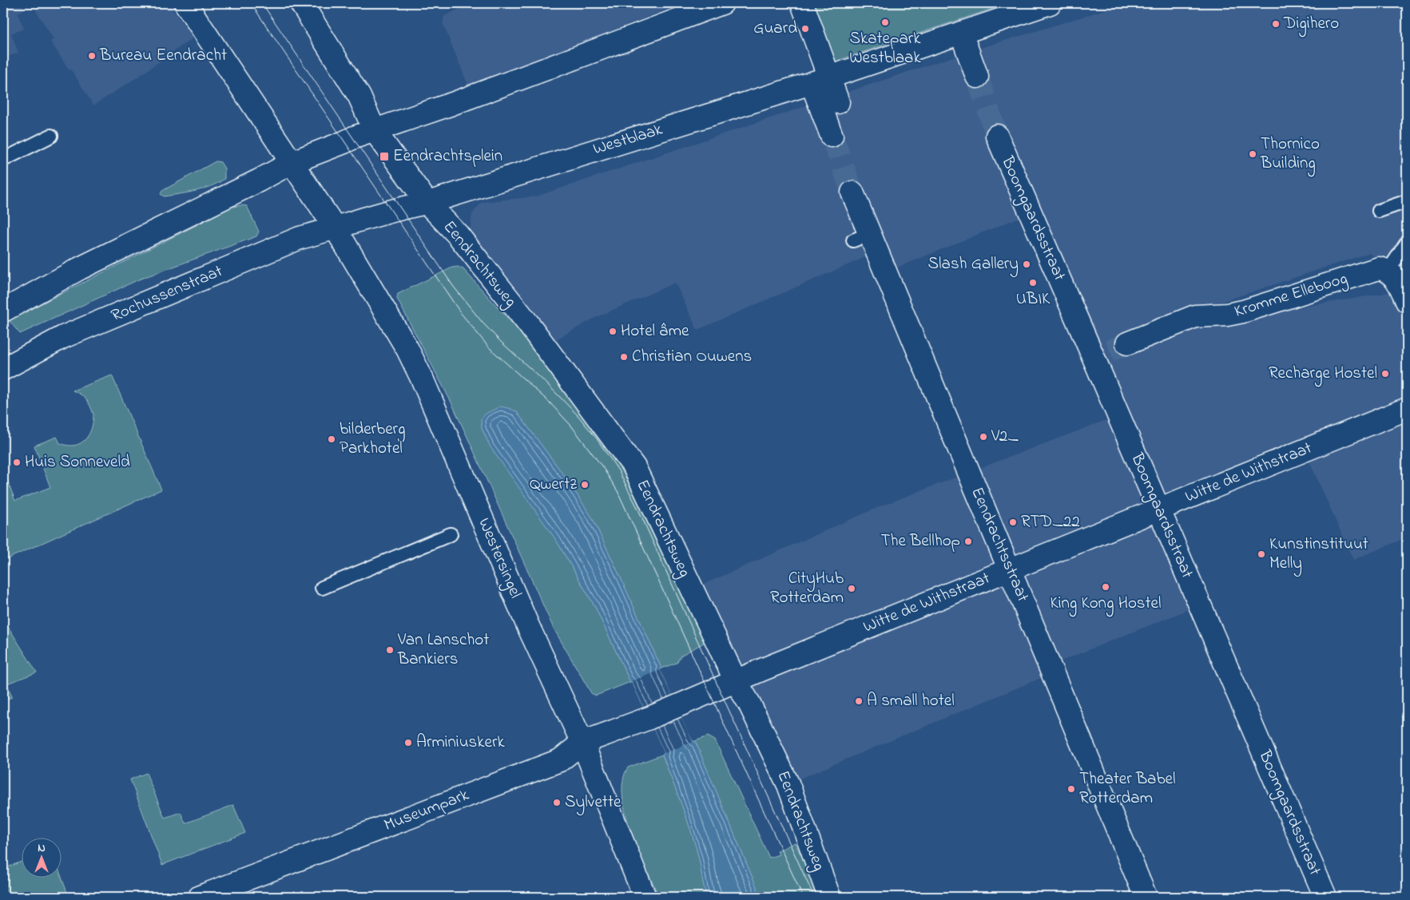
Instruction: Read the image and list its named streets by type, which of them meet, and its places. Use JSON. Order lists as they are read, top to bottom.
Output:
{
  "streets": {
    "street": [
      "Westblaak",
      "Boomgaardsstraat",
      "Eendrachtsweg",
      "Rochussenstraat",
      "Kromme Elleboog",
      "Witte de Withstraat",
      "Eendrachtsstraat",
      "Westersingel",
      "Museumpark"
    ]
  },
  "crossings": [
    ["Westblaak", "Eendrachtsweg"],
    ["Boomgaardsstraat", "Kromme Elleboog"],
    ["Boomgaardsstraat", "Witte de Withstraat"],
    ["Eendrachtsweg", "Witte de Withstraat"],
    ["Eendrachtsweg", "Museumpark"],
    ["Rochussenstraat", "Westersingel"],
    ["Witte de Withstraat", "Eendrachtsstraat"],
    ["Witte de Withstraat", "Museumpark"],
    ["Westersingel", "Museumpark"]
  ],
  "places": {
    "other": [
      "Skatepark Westblaak",
      "Digihero",
      "Guard",
      "Bureau Eendracht",
      "Thornico Building",
      "Slash Gallery",
      "UBIK",
      "Hotel âme",
      "Christian Ouwens",
      "Recharge Hostel",
      "V2_",
      "bilderberg Parkhotel",
      "Huis Sonneveld",
      "Qwertz",
      "RTD_22",
      "The Bellhop",
      "Kunstinstituut Melly",
      "King Kong Hostel",
      "CityHub Rotterdam",
      "Van Lanschot Bankiers",
      "A small hotel",
      "Arminiuskerk",
      "Theater Babel Rotterdam",
      "Sylvette"
    ],
    "transit": ["Eendrachtsplein"]
  },
  "north": "top"
}
